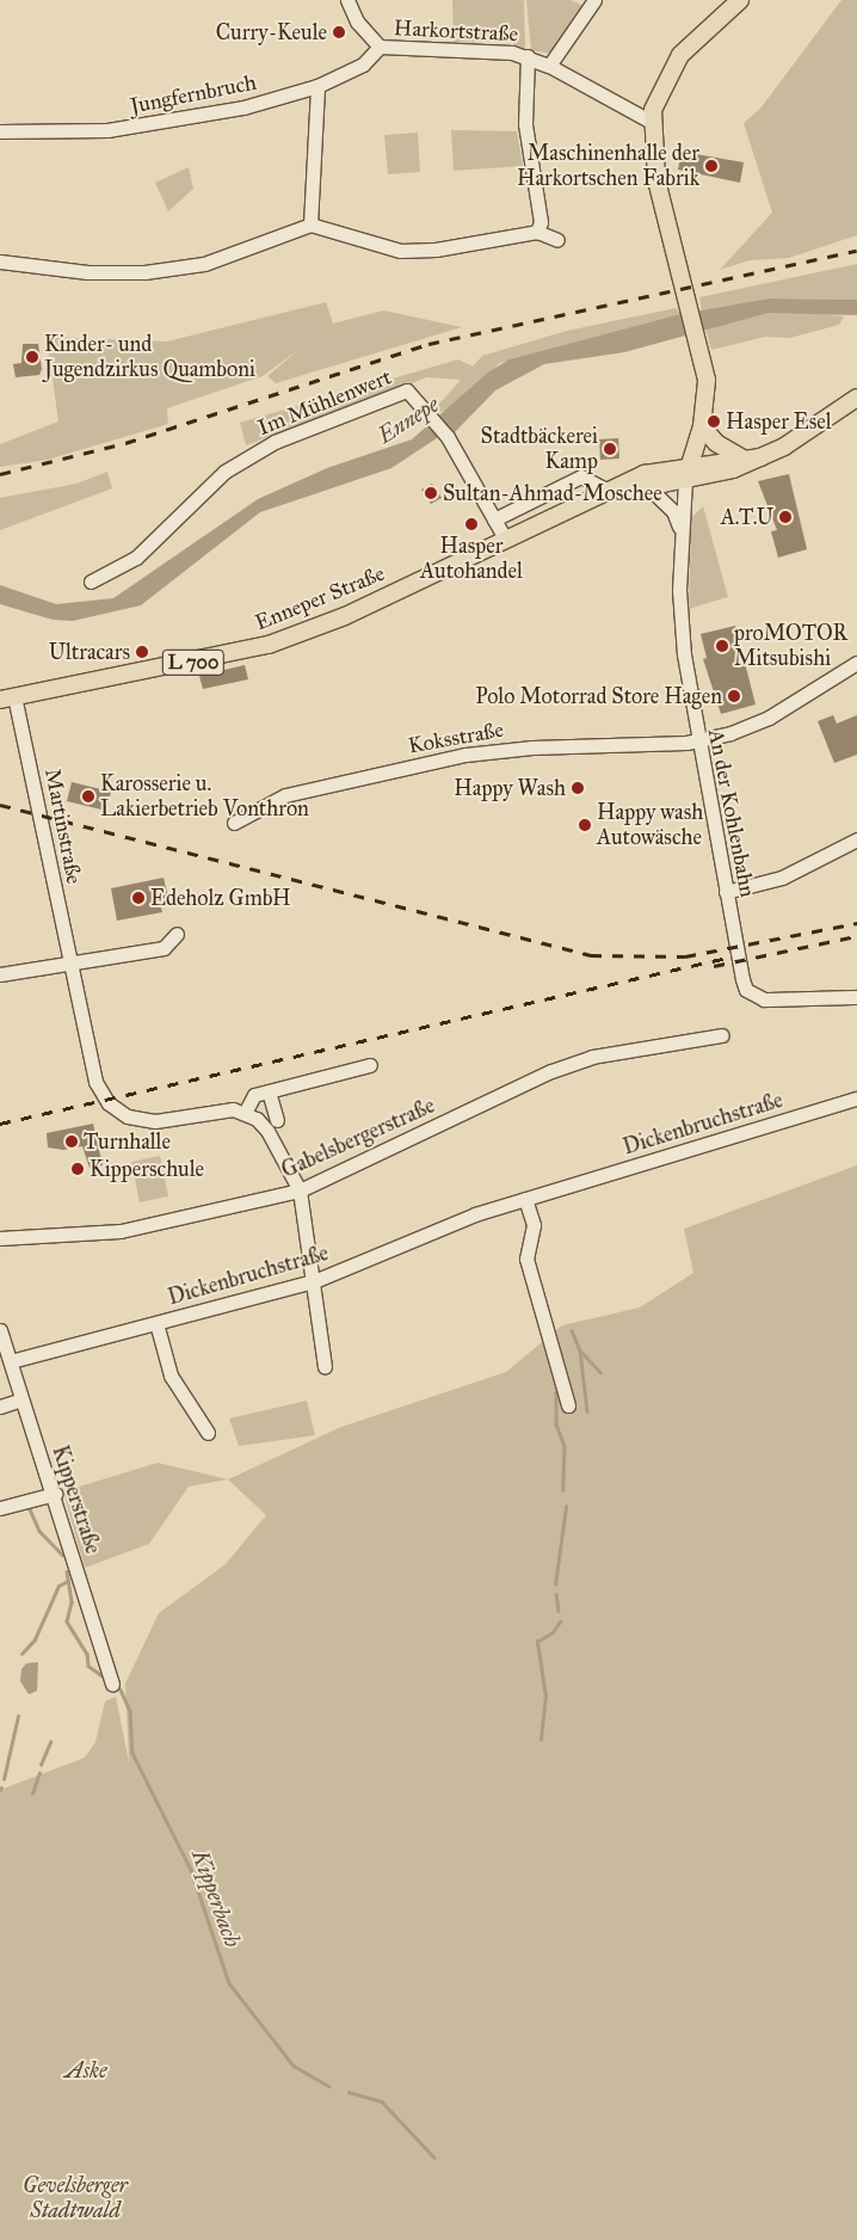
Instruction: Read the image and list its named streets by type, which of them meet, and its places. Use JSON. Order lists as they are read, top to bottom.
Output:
{
  "streets": {
    "main road": ["Enneper Straße", "L 700"],
    "street": [
      "Harkortstraße",
      "Jungfernbruch",
      "Im Mühlenwert",
      "Koksstraße",
      "An der Kohlenbahn",
      "Martinstraße",
      "Dickenbruchstraße",
      "Gabelsbergerstraße",
      "Kipperstraße"
    ]
  },
  "crossings": [
    ["Harkortstraße", "Jungfernbruch"],
    ["Im Mühlenwert", "Enneper Straße"],
    ["Enneper Straße", "An der Kohlenbahn"],
    ["Enneper Straße", "Martinstraße"],
    ["Koksstraße", "An der Kohlenbahn"],
    ["Dickenbruchstraße", "Kipperstraße"]
  ],
  "water": ["Ennepe", "Kipperbach"],
  "parks": ["Aske", "Gevelsberger Stadtwald"],
  "places": [
    "Curry-Keule",
    "Maschinenhalle der Harkortschen Fabrik",
    "Kinder- und Jugendzirkus Quamboni",
    "Hasper Esel",
    "Stadtbäckerei Kamp",
    "Sultan-Ahmad-Moschee",
    "A.T.U",
    "Hasper Autohandel",
    "proMOTOR Mitsubishi",
    "Ultracars",
    "Polo Motorrad Store Hagen",
    "Happy Wash",
    "Karosserie u. Lakierbetrieb Vonthron",
    "Happy wash Autowäsche",
    "Edeholz GmbH",
    "Turnhalle",
    "Kipperschule"
  ]
}
